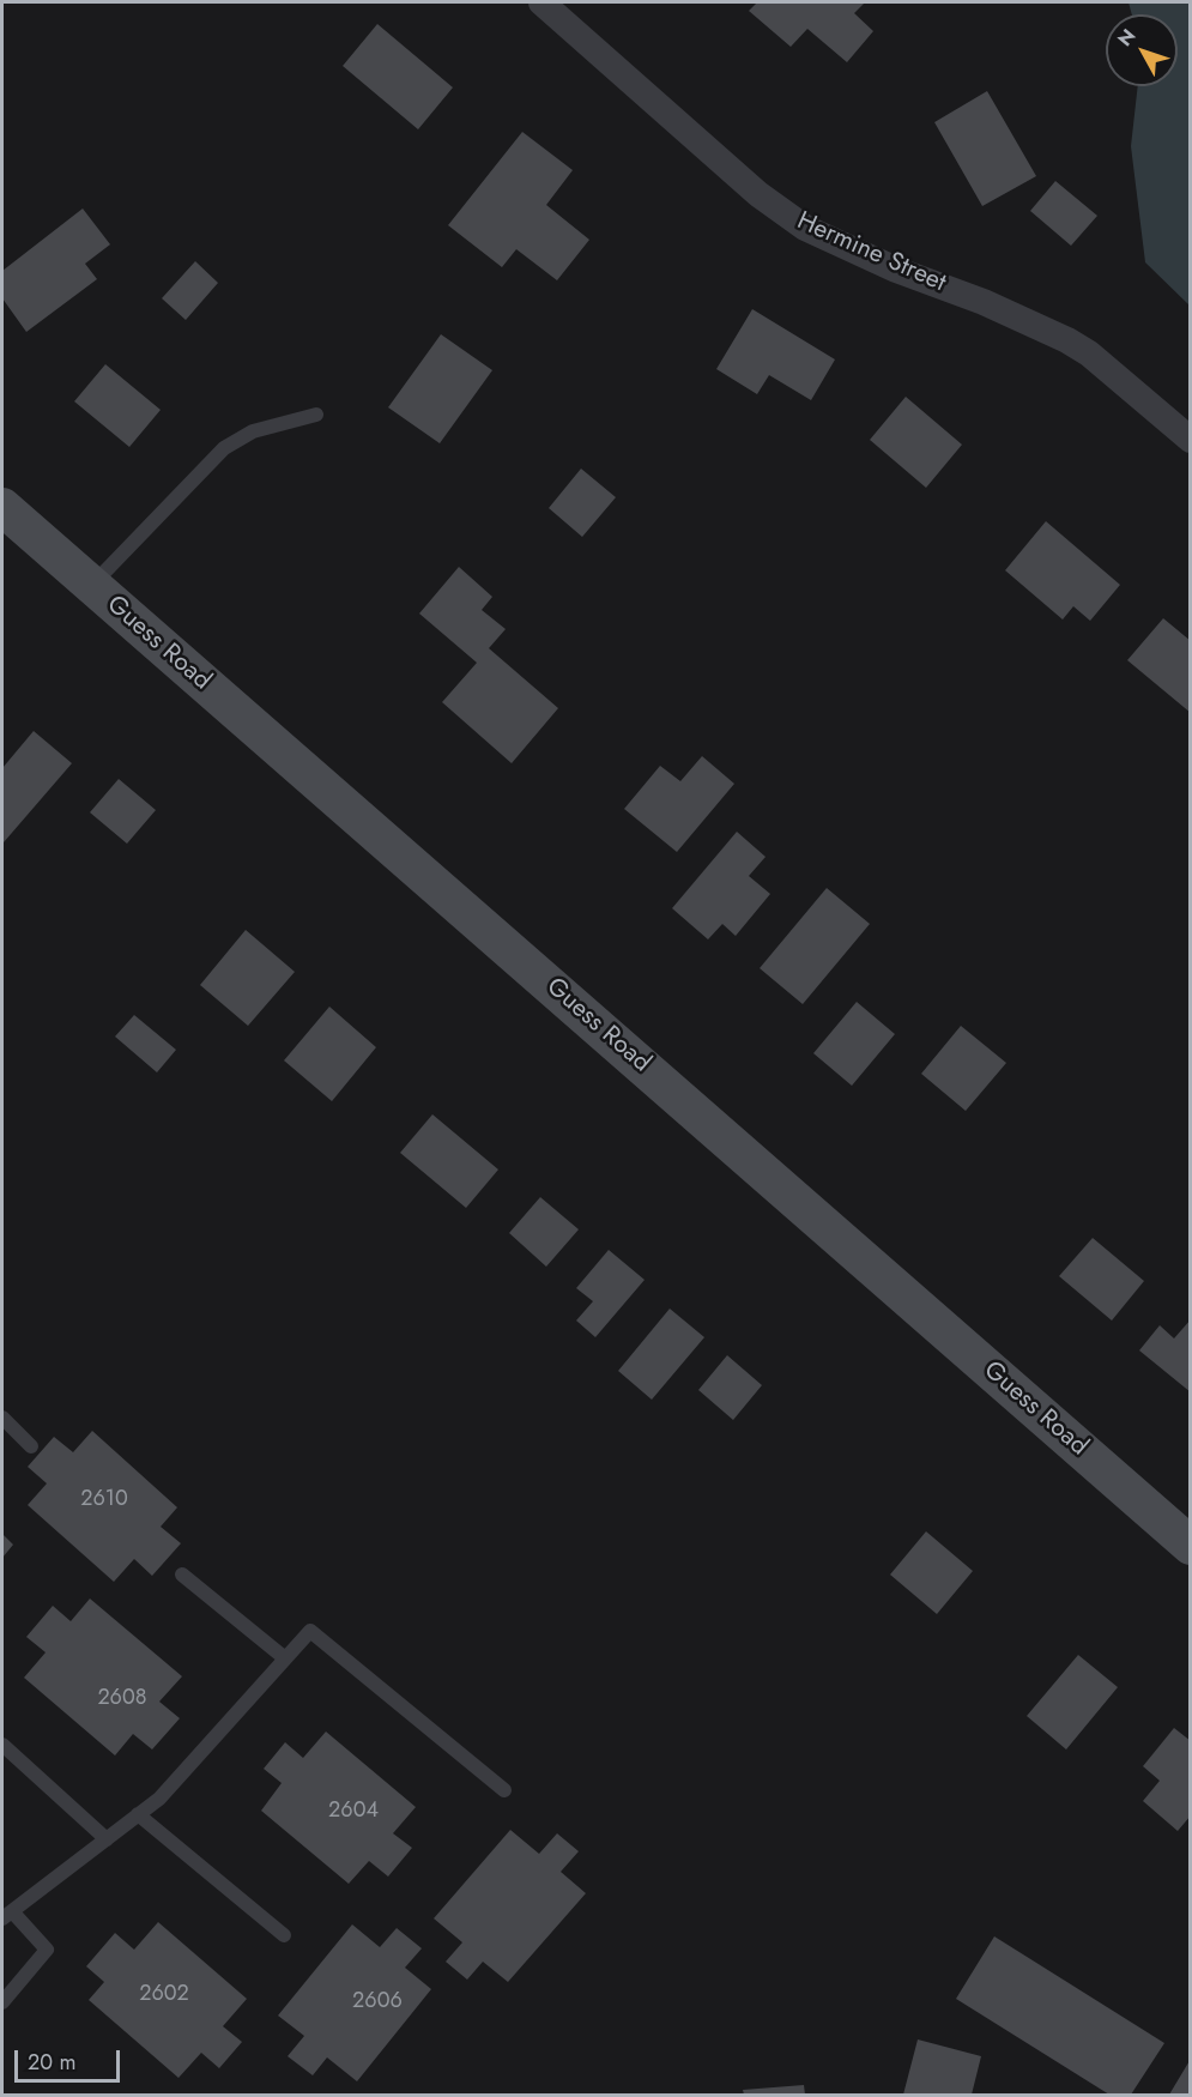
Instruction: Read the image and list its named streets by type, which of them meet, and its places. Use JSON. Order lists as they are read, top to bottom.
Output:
{
  "streets": {
    "main road": ["Guess Road"],
    "street": ["Hermine Street"]
  },
  "house_numbers": [
    "2610",
    "2608",
    "2604",
    "2602",
    "2606"
  ],
  "scale_bar": "20 m",
  "north": "top left"
}
